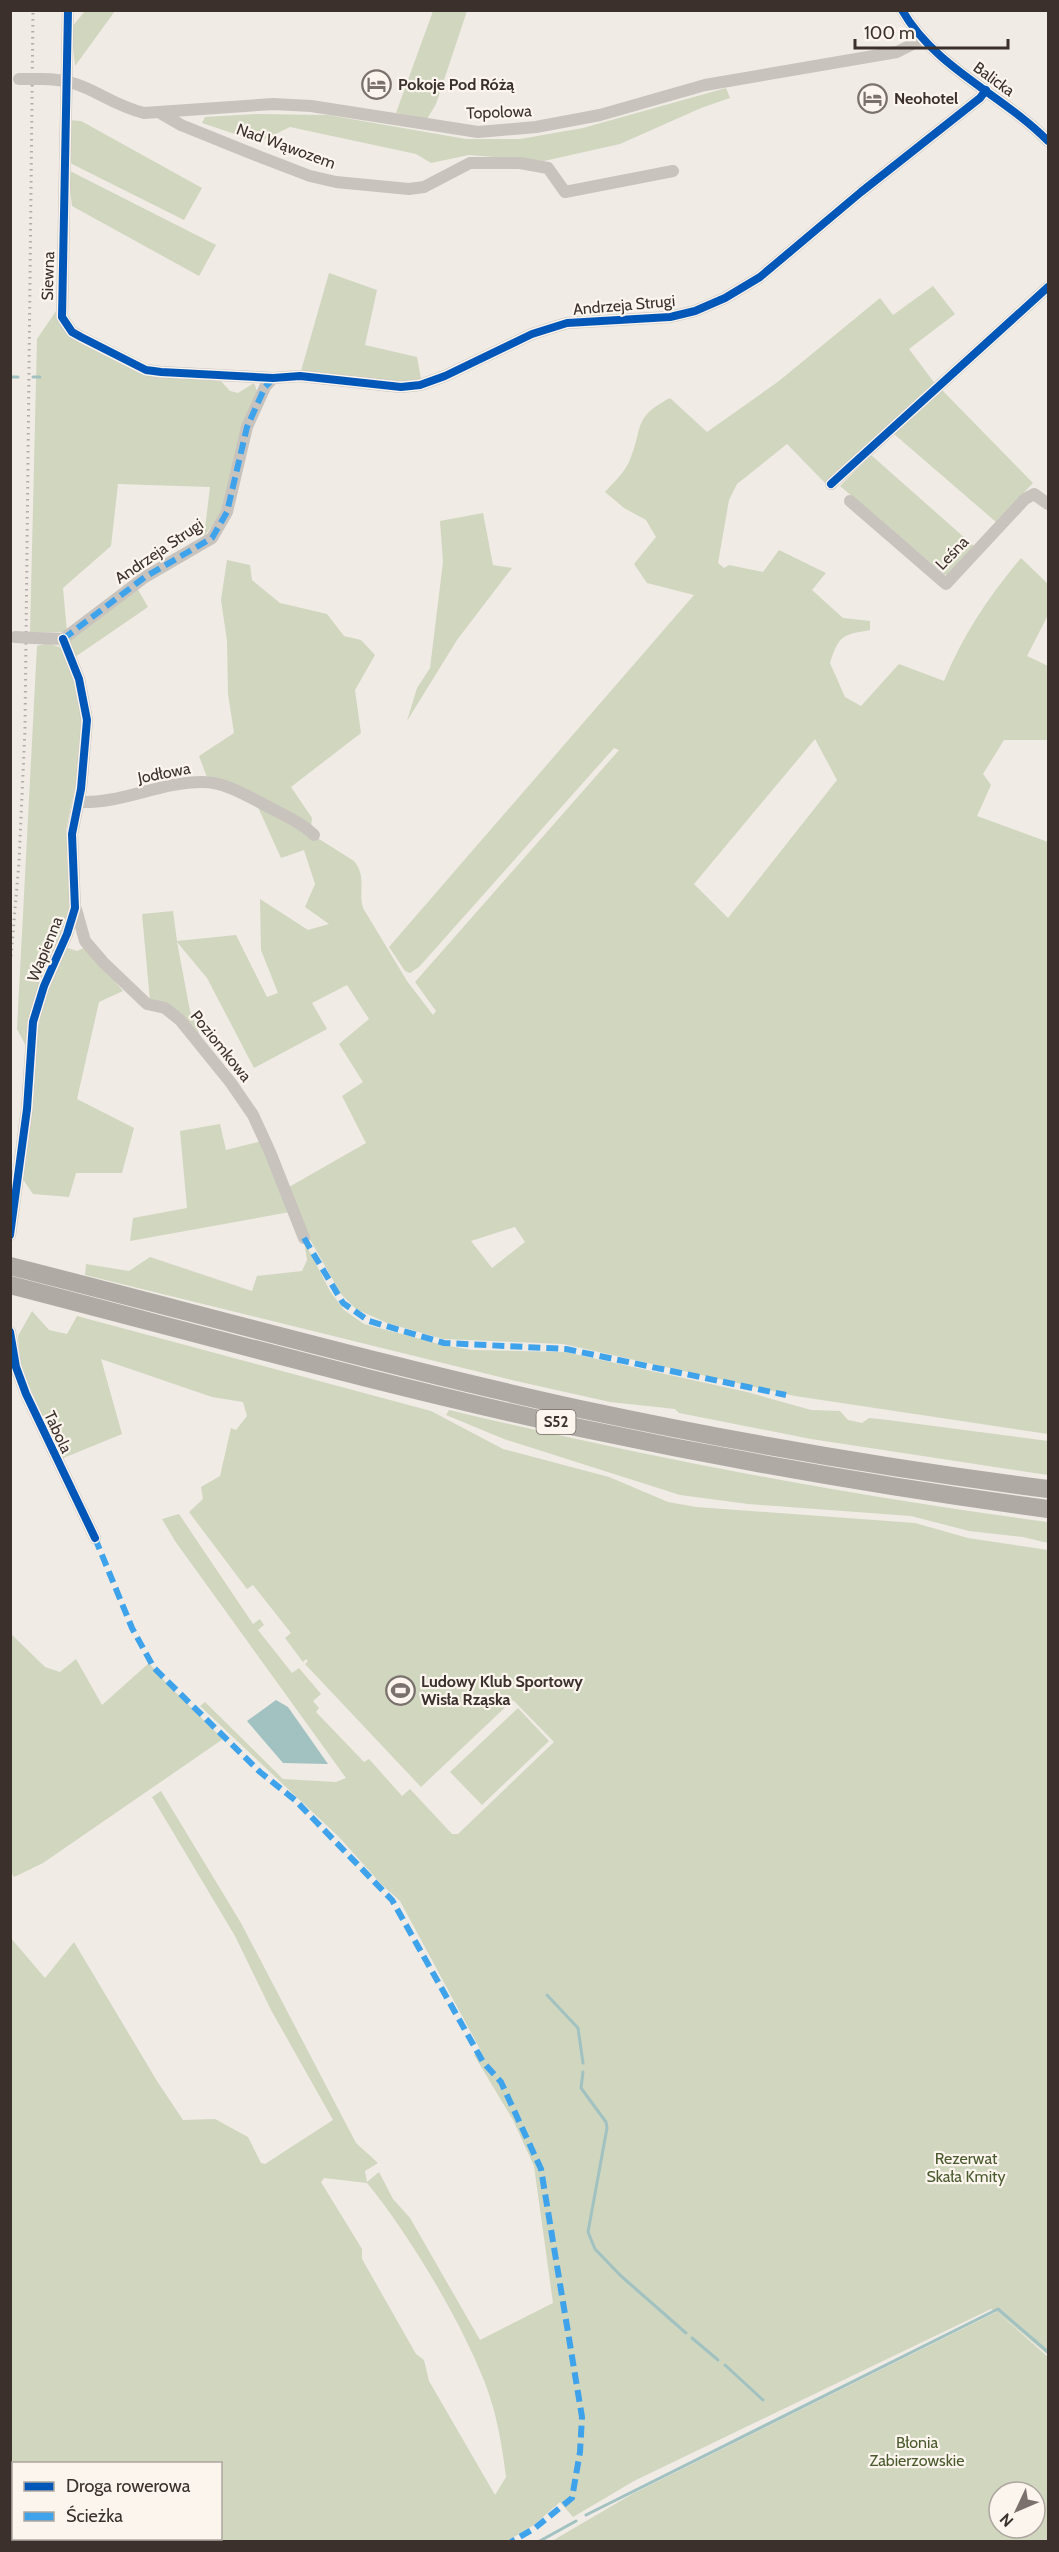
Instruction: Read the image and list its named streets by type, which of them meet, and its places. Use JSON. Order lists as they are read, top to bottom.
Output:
{
  "streets": {
    "highway": ["S52"],
    "street": [
      "Balicka",
      "Topolowa",
      "Nad Wąwozem",
      "Siewna",
      "Andrzeja Strugi",
      "Leśna",
      "Jodłowa",
      "Wapienna",
      "Poziomkowa",
      "Tabola"
    ]
  },
  "crossings": [
    ["Balicka", "Topolowa"],
    ["Balicka", "Andrzeja Strugi"],
    ["Topolowa", "Nad Wąwozem"],
    ["Topolowa", "Siewna"],
    ["Siewna", "Andrzeja Strugi"],
    ["Andrzeja Strugi", "Wapienna"],
    ["Jodłowa", "Wapienna"],
    ["Wapienna", "Poziomkowa"]
  ],
  "parks": ["Rezerwat Skała Kmity", "Błonia Zabierzowskie"],
  "places": {
    "hotel": ["Pokoje Pod Różą", "Neohotel"],
    "sports": ["Ludowy Klub Sportowy Wisła Rząska"]
  },
  "legend": ["Droga rowerowa", "Ścieżka"],
  "scale_bar": "100 m",
  "north": "bottom left"
}
